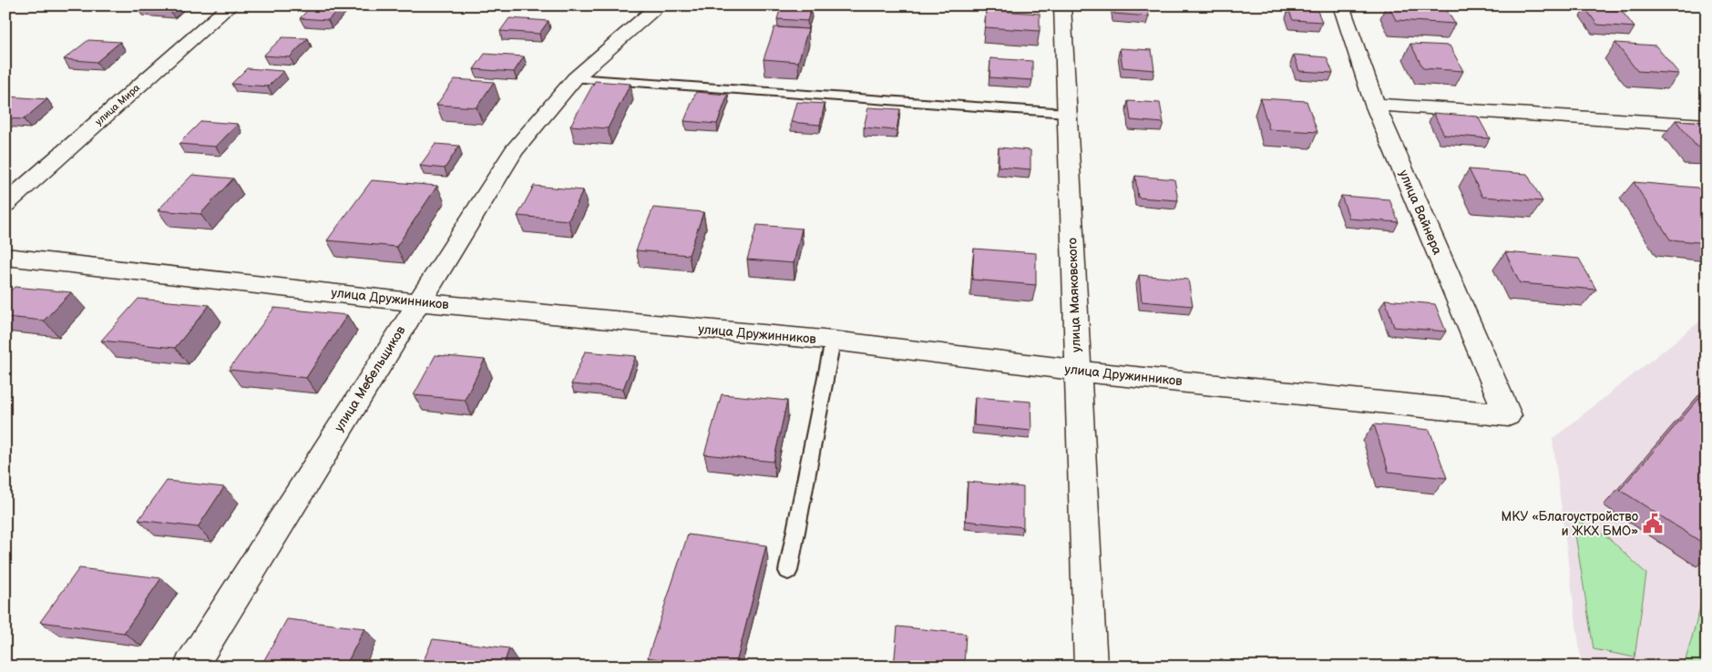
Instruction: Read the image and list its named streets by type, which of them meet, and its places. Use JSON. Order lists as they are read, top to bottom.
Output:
{
  "streets": {
    "street": [
      "улица Мира",
      "улица Вайнера",
      "улица Маяковского",
      "улица Дружинников",
      "улица Мебельщиков"
    ]
  },
  "crossings": [
    ["улица Вайнера", "улица Дружинников"],
    ["улица Маяковского", "улица Дружинников"],
    ["улица Дружинников", "улица Мебельщиков"]
  ],
  "places": {
    "public building": ["МКУ «Благоустройство и ЖКХ БМО»"]
  }
}
